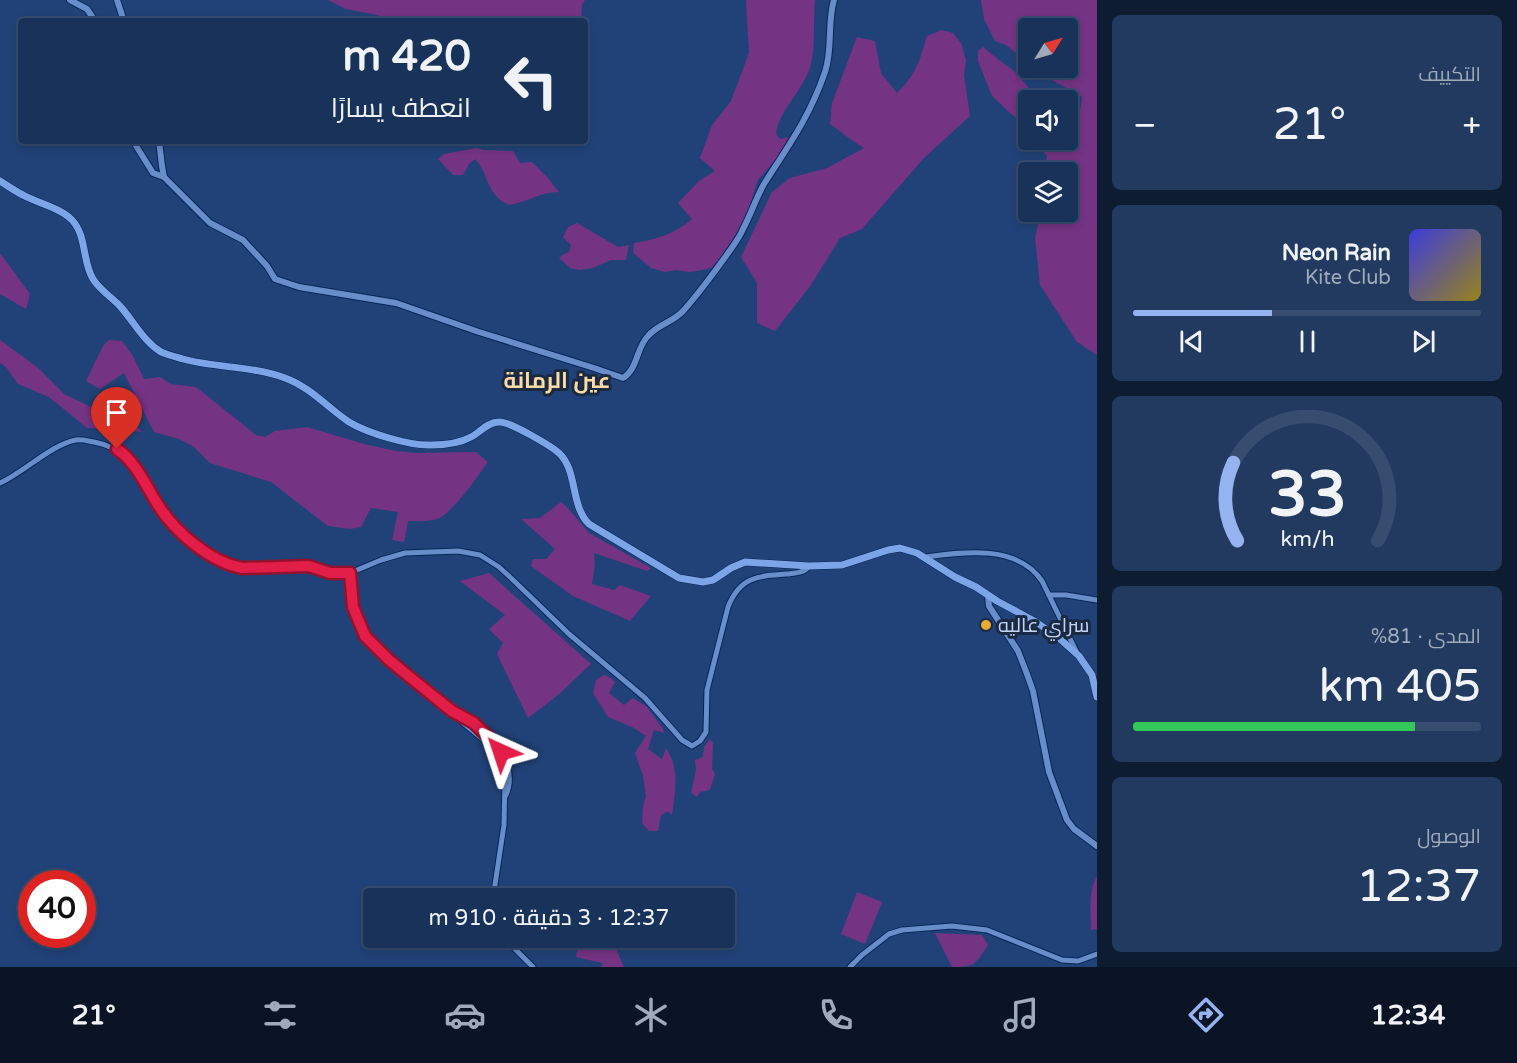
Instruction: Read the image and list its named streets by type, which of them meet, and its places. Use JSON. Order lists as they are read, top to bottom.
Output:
{
  "districts": ["عين الرمانة"],
  "places": ["سراي عاليه"],
  "north": "top right",
  "page": {
    "tile": [
      "التكييف",
      ["المدى · 81%", "405 km"],
      ["الوصول", "12:37"]
    ],
    "turn": ["420 m", "انعطف يسارًا"],
    "heat": ["−", "21°", "+"],
    "song": ["Neon Rain", "Kite Club"],
    "limit": "40",
    "trip": "12:37 · 3 دقيقة · 910 m",
    "tabs": ["12:34", "21°"],
    "gauge": ["33", "km/h"]
  }
}
